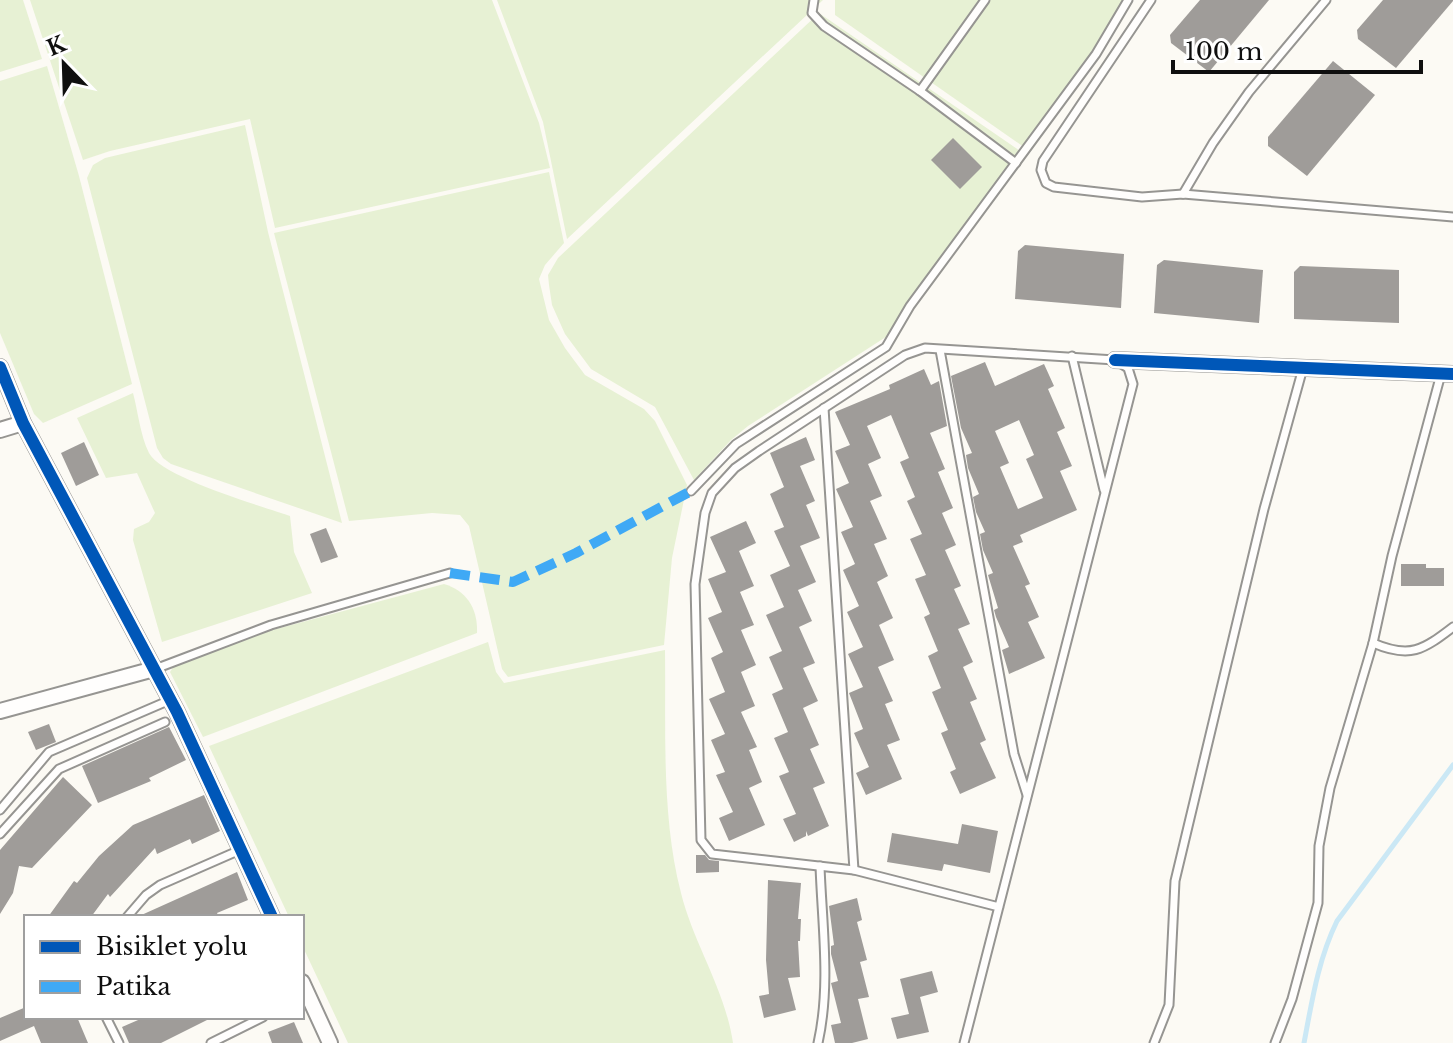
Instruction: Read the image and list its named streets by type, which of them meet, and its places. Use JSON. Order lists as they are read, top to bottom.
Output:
{
  "legend": ["Bisiklet yolu", "Patika"],
  "scale_bar": "100 m",
  "north": "top left"
}
